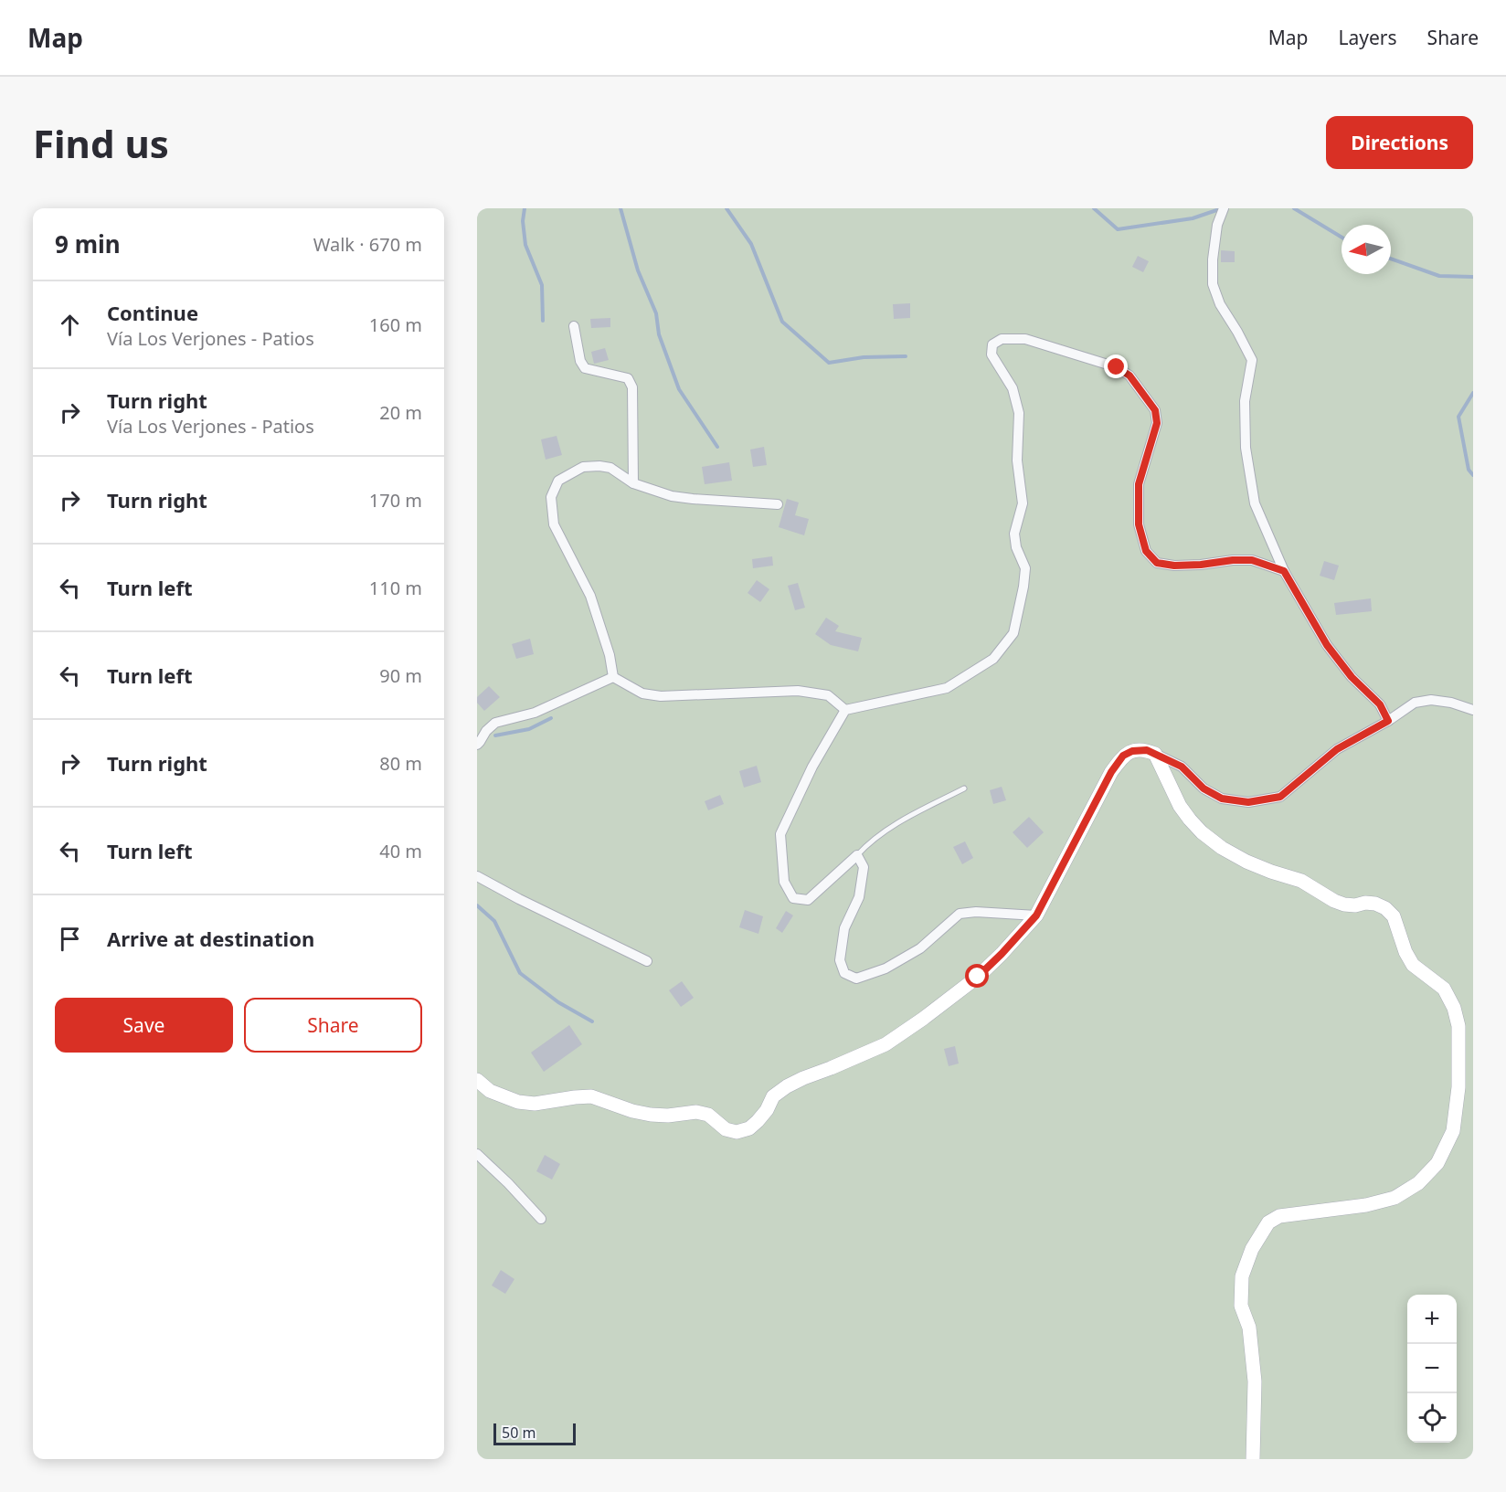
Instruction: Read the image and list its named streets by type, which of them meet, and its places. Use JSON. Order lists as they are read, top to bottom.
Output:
{
  "scale_bar": "50 m",
  "north": "left",
  "page": {
    "header": "Map",
    "nav": ["Map", "Layers", "Share"],
    "buttons": [
      "Directions",
      ["Save", "Share"]
    ],
    "title": "Find us",
    "heading": ["9 min", "Walk · 670 m"],
    "list": [
      ["Continue", "Vía Los Verjones - Patios", "160 m"],
      ["Turn right", "Vía Los Verjones - Patios", "20 m"],
      ["Turn right", "170 m"],
      ["Turn left", "110 m"],
      ["Turn left", "90 m"],
      ["Turn right", "80 m"],
      ["Turn left", "40 m"],
      "Arrive at destination"
    ],
    "map_buttons": ["+", "−"],
    "scale": "50 m"
  }
}
